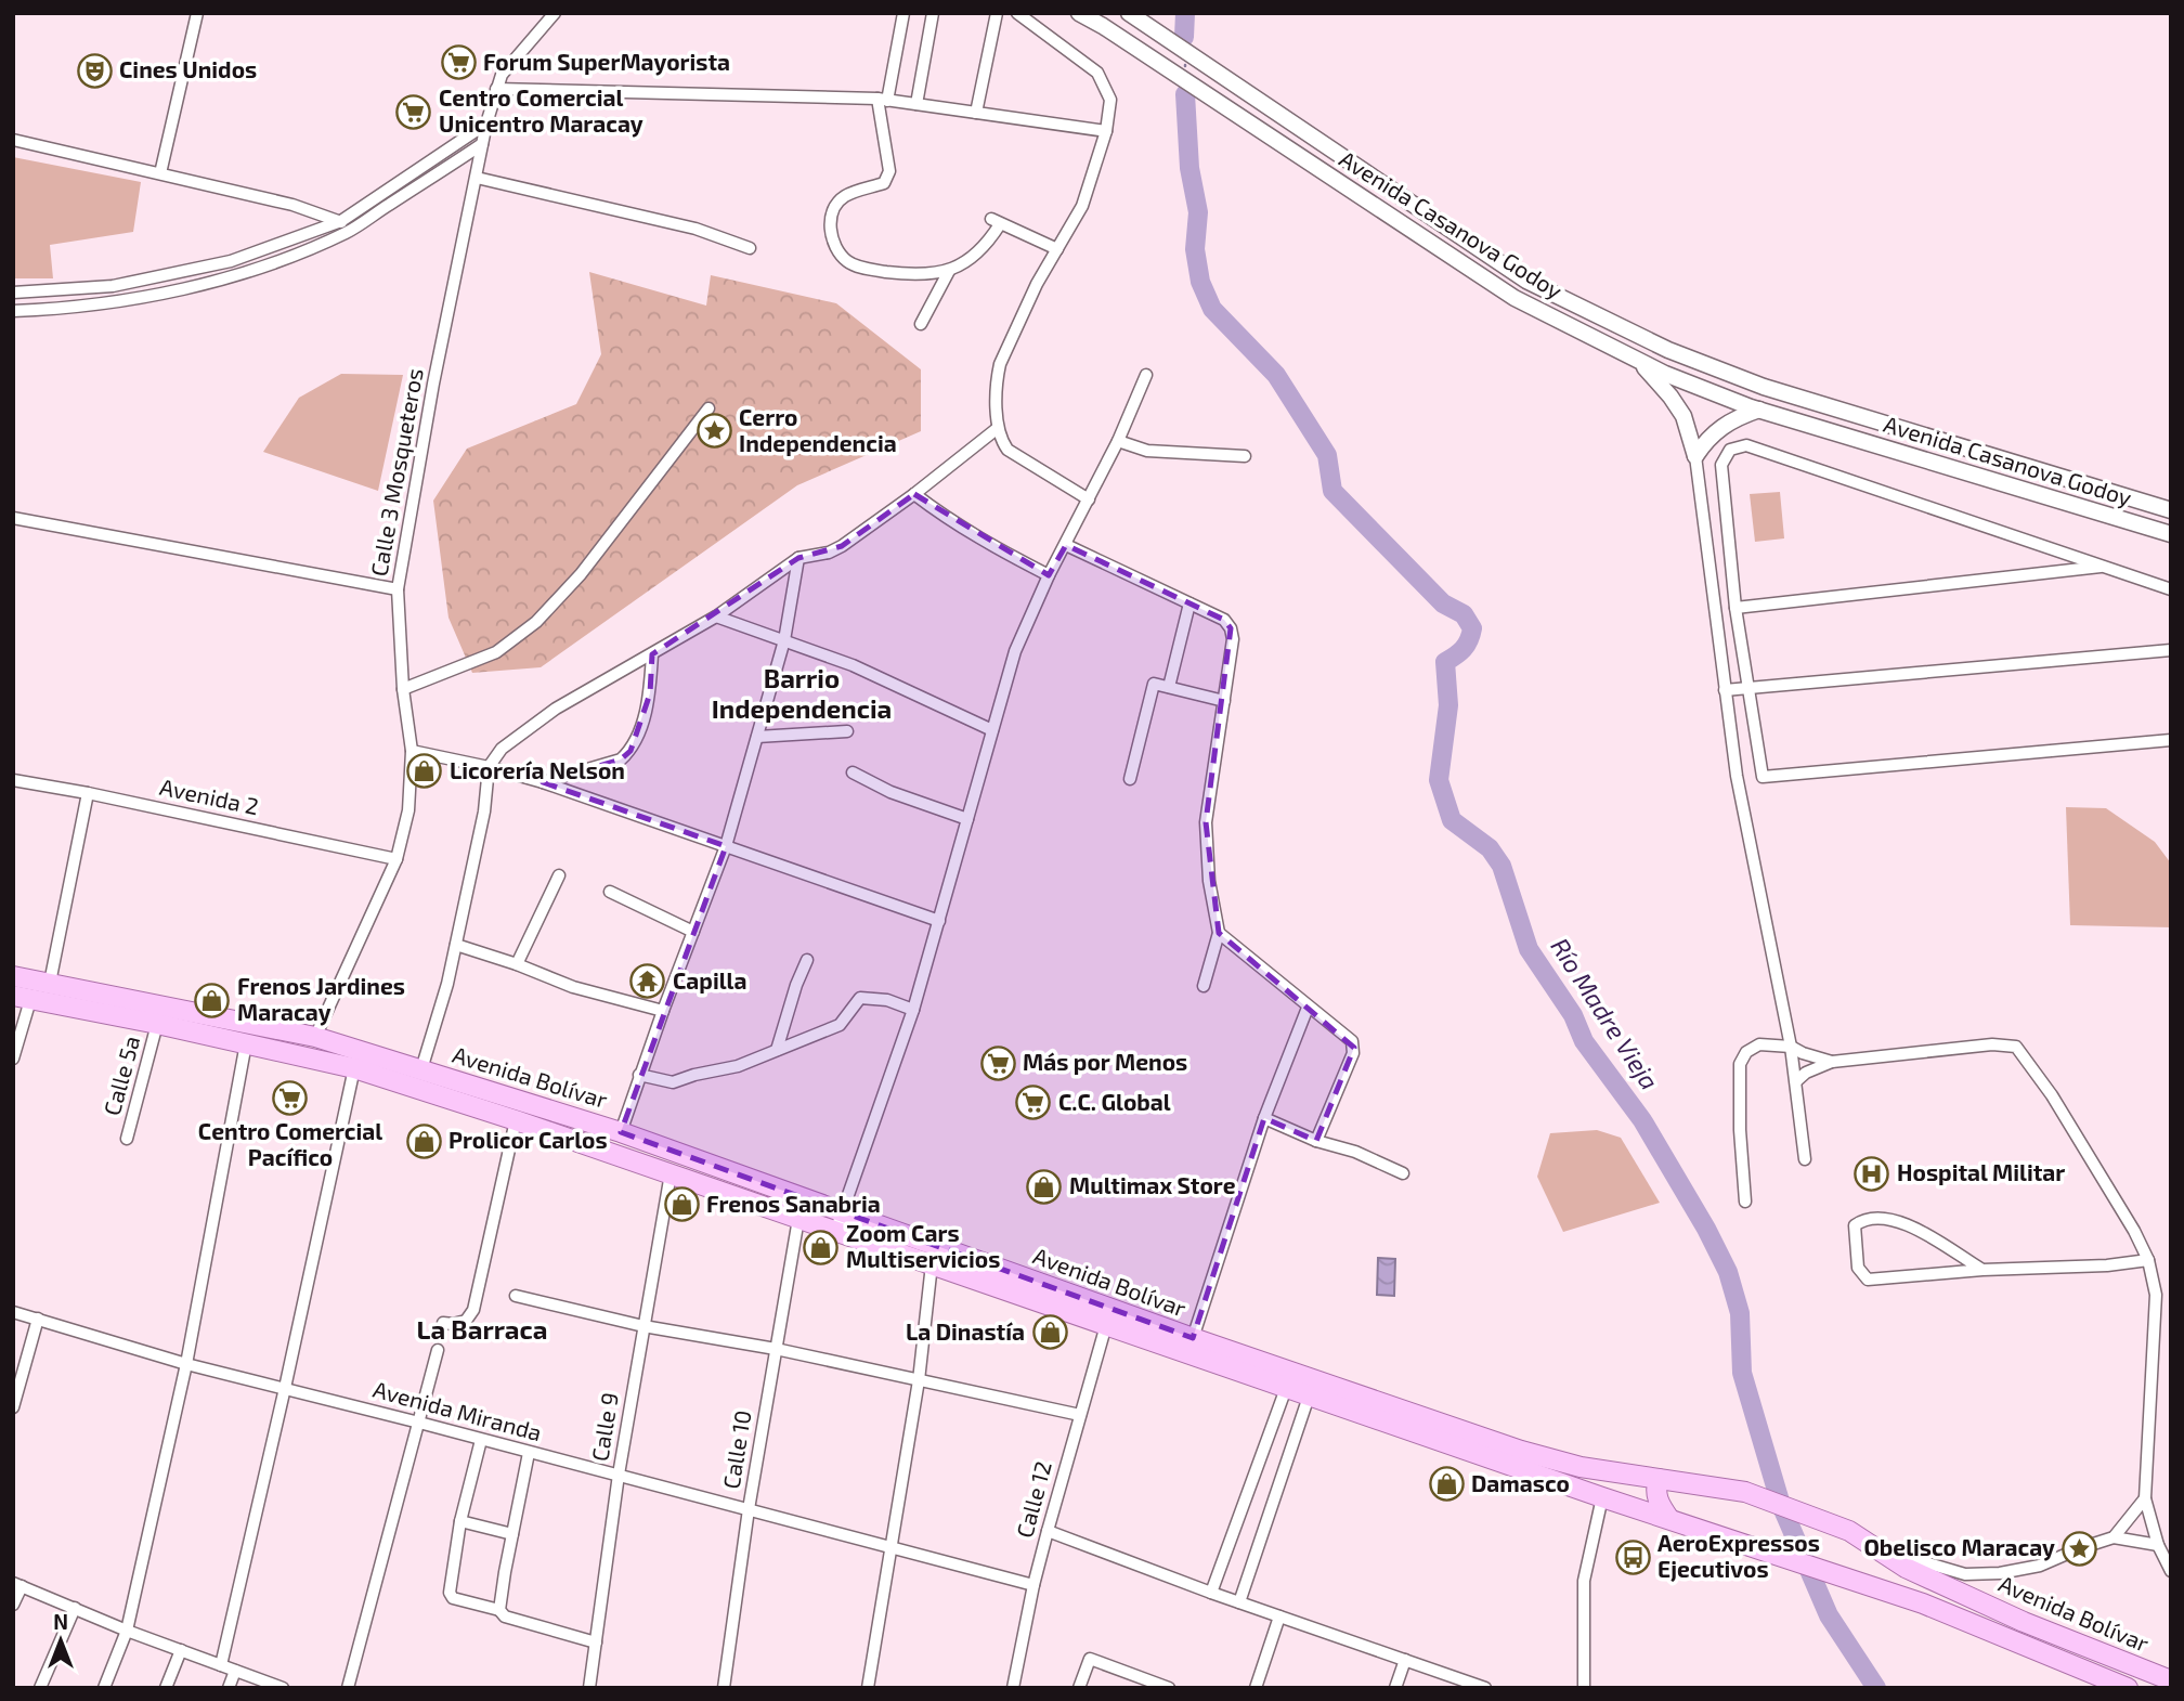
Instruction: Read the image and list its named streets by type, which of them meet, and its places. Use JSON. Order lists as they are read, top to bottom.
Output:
{
  "streets": {
    "main road": ["Avenida Bolívar"],
    "street": [
      "Avenida Casanova Godoy",
      "Calle 3 Mosqueteros",
      "Avenida 2",
      "Calle 5a",
      "Avenida Miranda",
      "Calle 9",
      "Calle 10",
      "Calle 12"
    ]
  },
  "crossings": [
    ["Calle 3 Mosqueteros", "Avenida 2"],
    ["Calle 3 Mosqueteros", "Avenida Bolívar"],
    ["Calle 5a", "Avenida Bolívar"],
    ["Avenida Bolívar", "Calle 9"],
    ["Avenida Bolívar", "Calle 10"],
    ["Avenida Bolívar", "Calle 12"],
    ["Avenida Miranda", "Calle 9"],
    ["Avenida Miranda", "Calle 10"],
    ["Avenida Miranda", "Calle 12"]
  ],
  "districts": ["Barrio Independencia", "La Barraca"],
  "water": ["Río Madre Vieja"],
  "places": {
    "supermarket": [
      "Forum SuperMayorista",
      "Centro Comercial Unicentro Maracay",
      "Más por Menos",
      "Centro Comercial Pacífico",
      "C.C. Global"
    ],
    "theatre": ["Cines Unidos"],
    "place": ["Cerro Independencia", "Obelisco Maracay"],
    "shop": [
      "Licorería Nelson",
      "Frenos Jardines Maracay",
      "Prolicor Carlos",
      "Multimax Store",
      "Frenos Sanabria",
      "Zoom Cars Multiservicios",
      "La Dinastía",
      "Damasco"
    ],
    "temple": ["Capilla"],
    "hospital": ["Hospital Militar"],
    "bus stop": ["AeroExpressos Ejecutivos"]
  },
  "north": "top"
}
